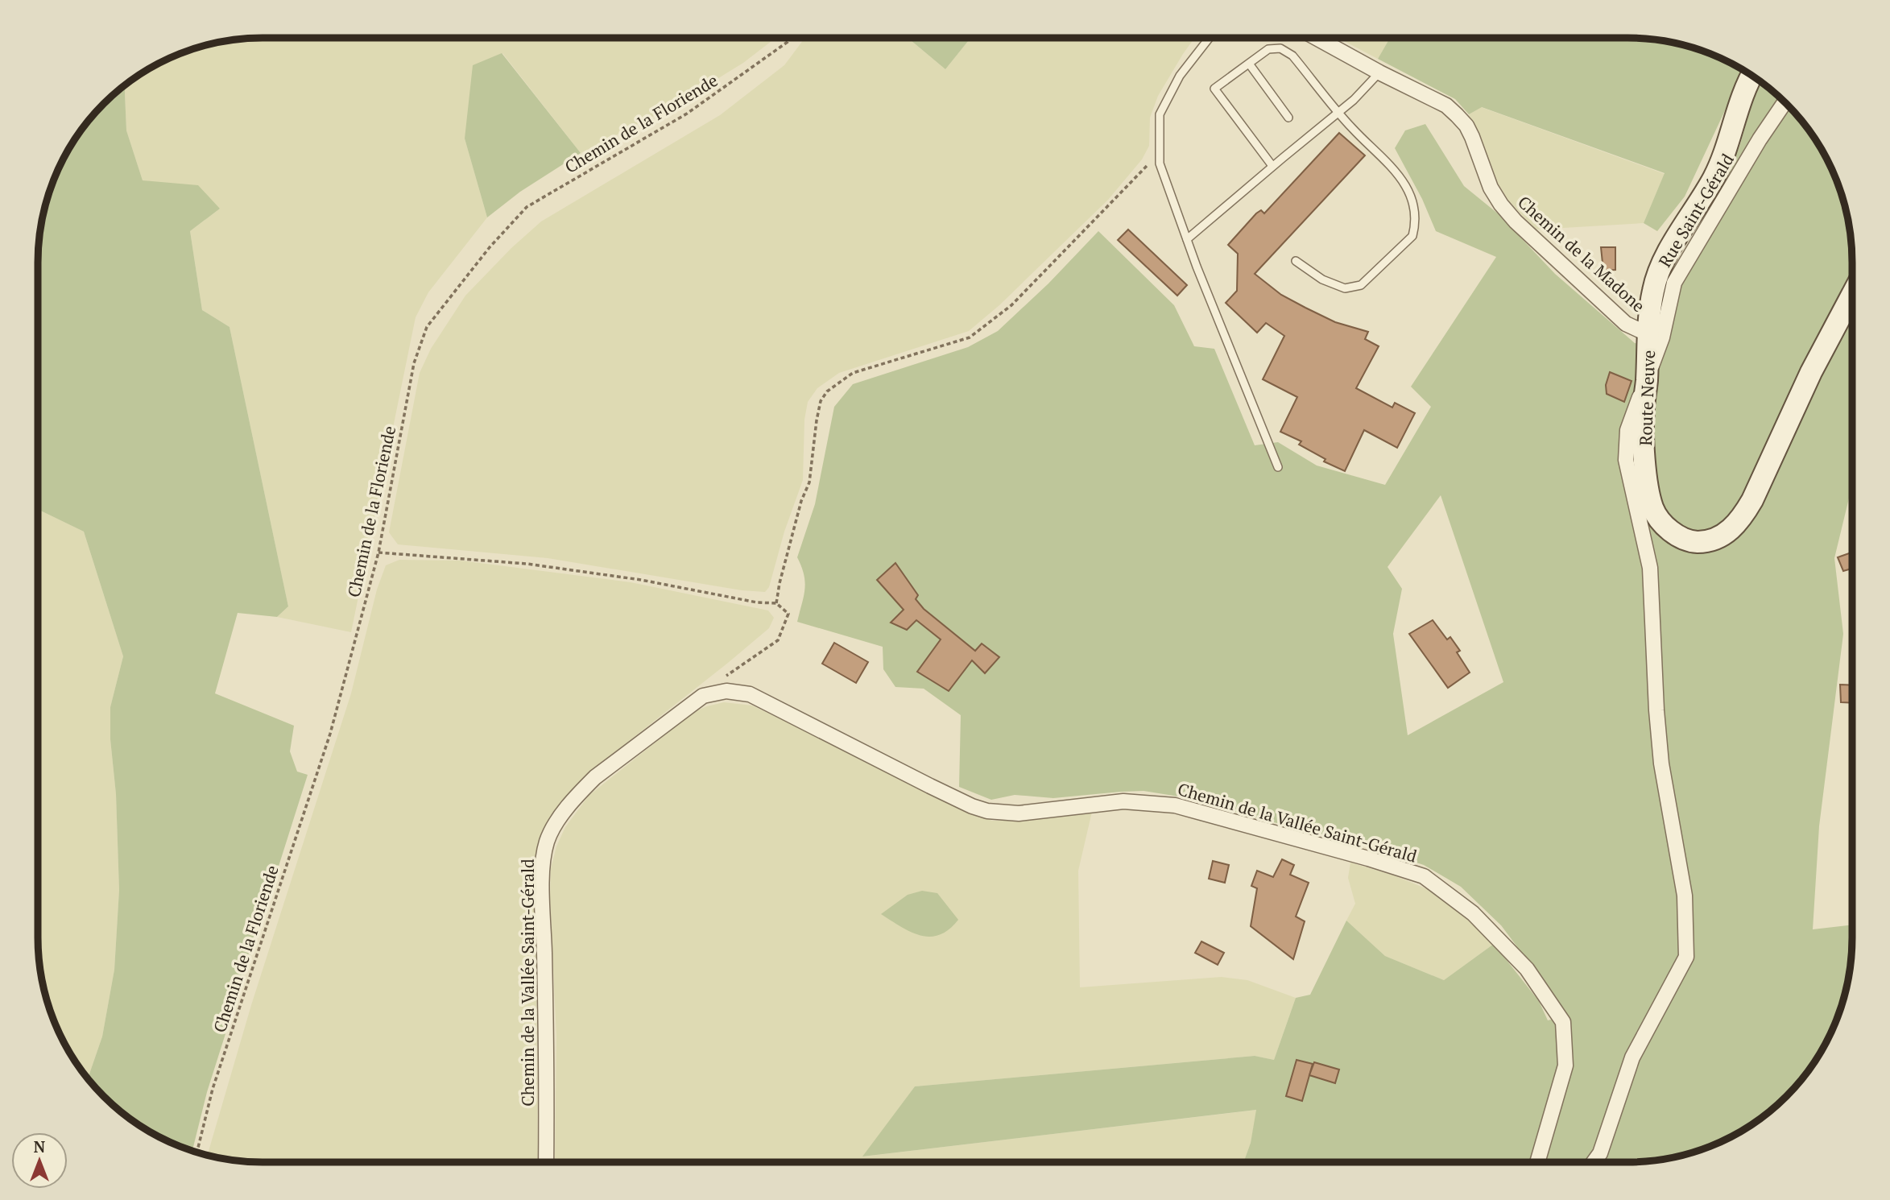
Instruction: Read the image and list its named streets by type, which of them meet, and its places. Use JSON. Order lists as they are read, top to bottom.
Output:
{
  "streets": {
    "street": [
      "Rue Saint-Gérald",
      "Chemin de la Madone",
      "Route Neuve",
      "Chemin de la Vallée Saint-Gérald"
    ],
    "path": ["Chemin de la Floriende"]
  },
  "crossings": [
    ["Rue Saint-Gérald", "Route Neuve"],
    ["Chemin de la Madone", "Route Neuve"]
  ],
  "north": "top"
}
